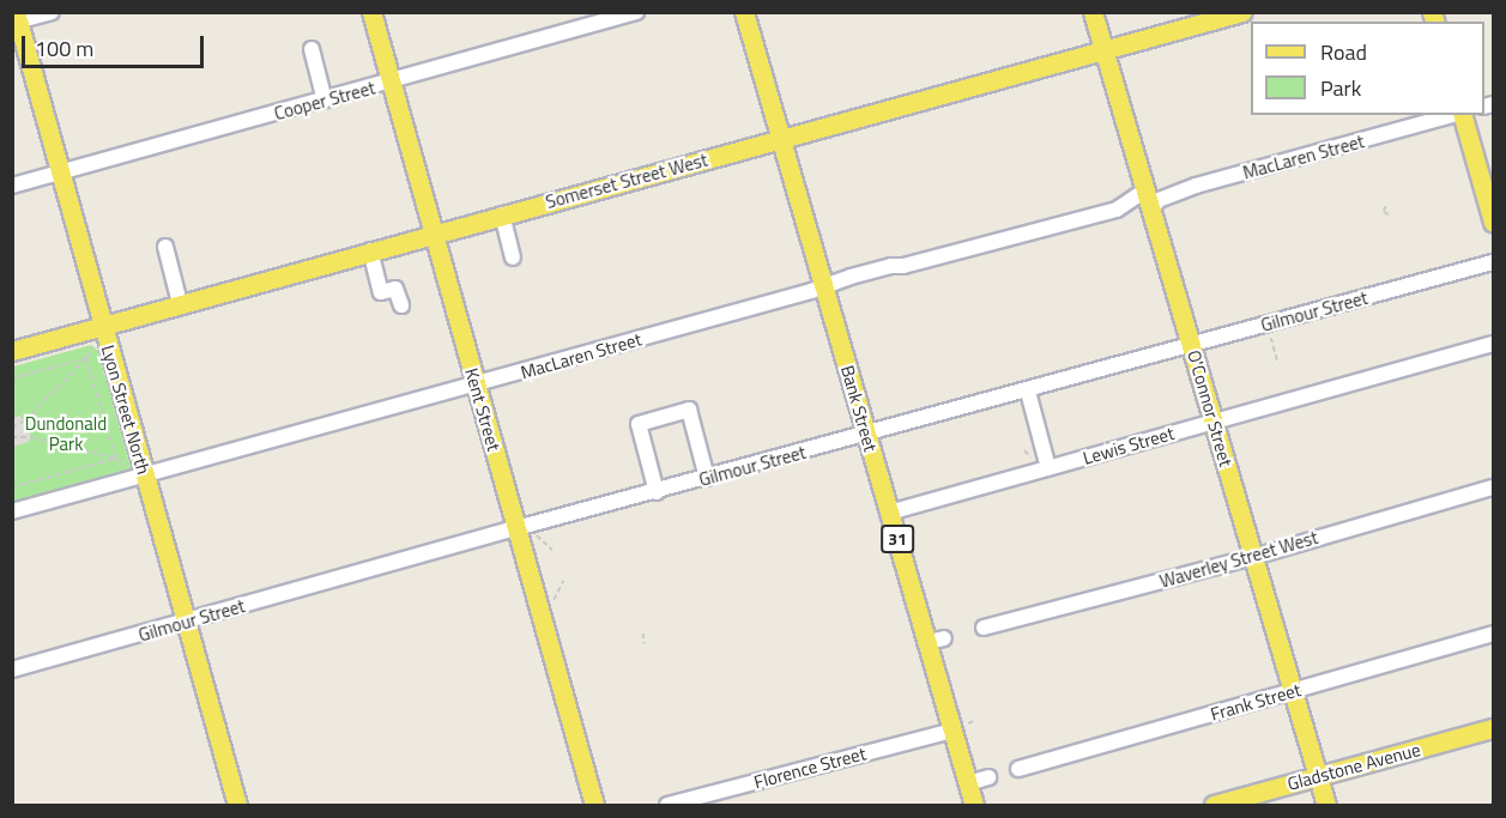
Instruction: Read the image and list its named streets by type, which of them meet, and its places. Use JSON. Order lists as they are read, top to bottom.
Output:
{
  "streets": {
    "main road": [
      "Somerset Street West",
      "Bank Street",
      "O'Connor Street",
      "Lyon Street North",
      "Kent Street",
      "31",
      "Gladstone Avenue"
    ],
    "street": [
      "Cooper Street",
      "MacLaren Street",
      "Gilmour Street",
      "Lewis Street",
      "Waverley Street West",
      "Frank Street",
      "Florence Street"
    ]
  },
  "crossings": [
    ["Cooper Street", "Lyon Street North"],
    ["Cooper Street", "Kent Street"],
    ["MacLaren Street", "Bank Street"],
    ["MacLaren Street", "O'Connor Street"],
    ["MacLaren Street", "Lyon Street North"],
    ["MacLaren Street", "Kent Street"],
    ["Somerset Street West", "Bank Street"],
    ["Somerset Street West", "O'Connor Street"],
    ["Somerset Street West", "Lyon Street North"],
    ["Somerset Street West", "Kent Street"],
    ["Gilmour Street", "Bank Street"],
    ["Gilmour Street", "O'Connor Street"],
    ["Gilmour Street", "Lyon Street North"],
    ["Gilmour Street", "Kent Street"],
    ["Bank Street", "Lewis Street"],
    ["Bank Street", "Florence Street"],
    ["O'Connor Street", "Lewis Street"],
    ["O'Connor Street", "Waverley Street West"],
    ["O'Connor Street", "Frank Street"],
    ["O'Connor Street", "Gladstone Avenue"]
  ],
  "parks": ["Dundonald Park"],
  "legend": ["Road", "Park"],
  "scale_bar": "100 m"
}
